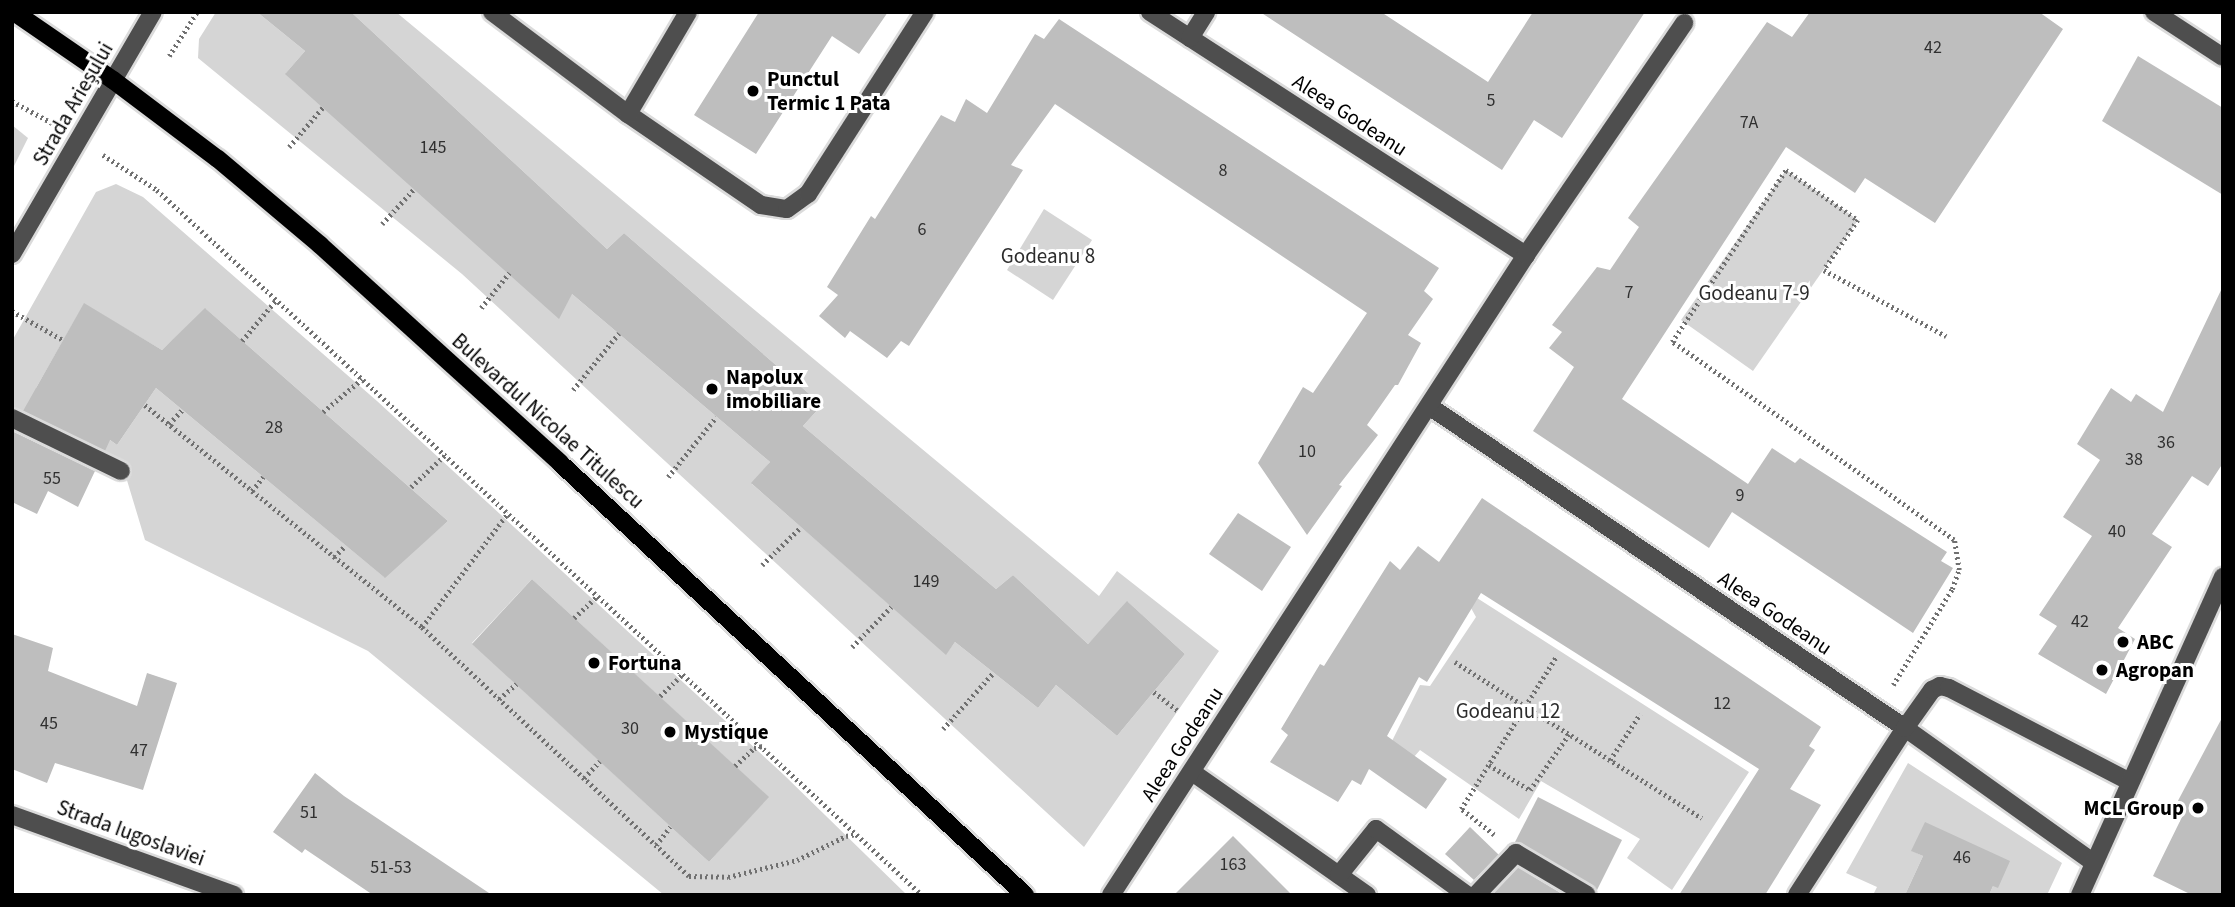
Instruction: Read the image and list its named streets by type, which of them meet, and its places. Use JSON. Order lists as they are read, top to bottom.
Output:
{
  "streets": {
    "main road": ["Bulevardul Nicolae Titulescu"],
    "street": ["Strada Arieșului", "Aleea Godeanu", "Strada Iugoslaviei"]
  },
  "crossings": [
    ["Strada Arieșului", "Bulevardul Nicolae Titulescu"]
  ],
  "parks": ["Godeanu 8", "Godeanu 7-9", "Godeanu 12"],
  "places": [
    "Punctul Termic 1 Pata",
    "Napolux imobiliare",
    "ABC",
    "Fortuna",
    "Agropan",
    "Mystique",
    "MCL Group"
  ],
  "house_numbers": [
    "42",
    "5",
    "7A",
    "145",
    "8",
    "6",
    "7",
    "28",
    "36",
    "10",
    "38",
    "55",
    "9",
    "40",
    "149",
    "42",
    "12",
    "45",
    "30",
    "47",
    "51",
    "46",
    "163",
    "51-53"
  ]
}
